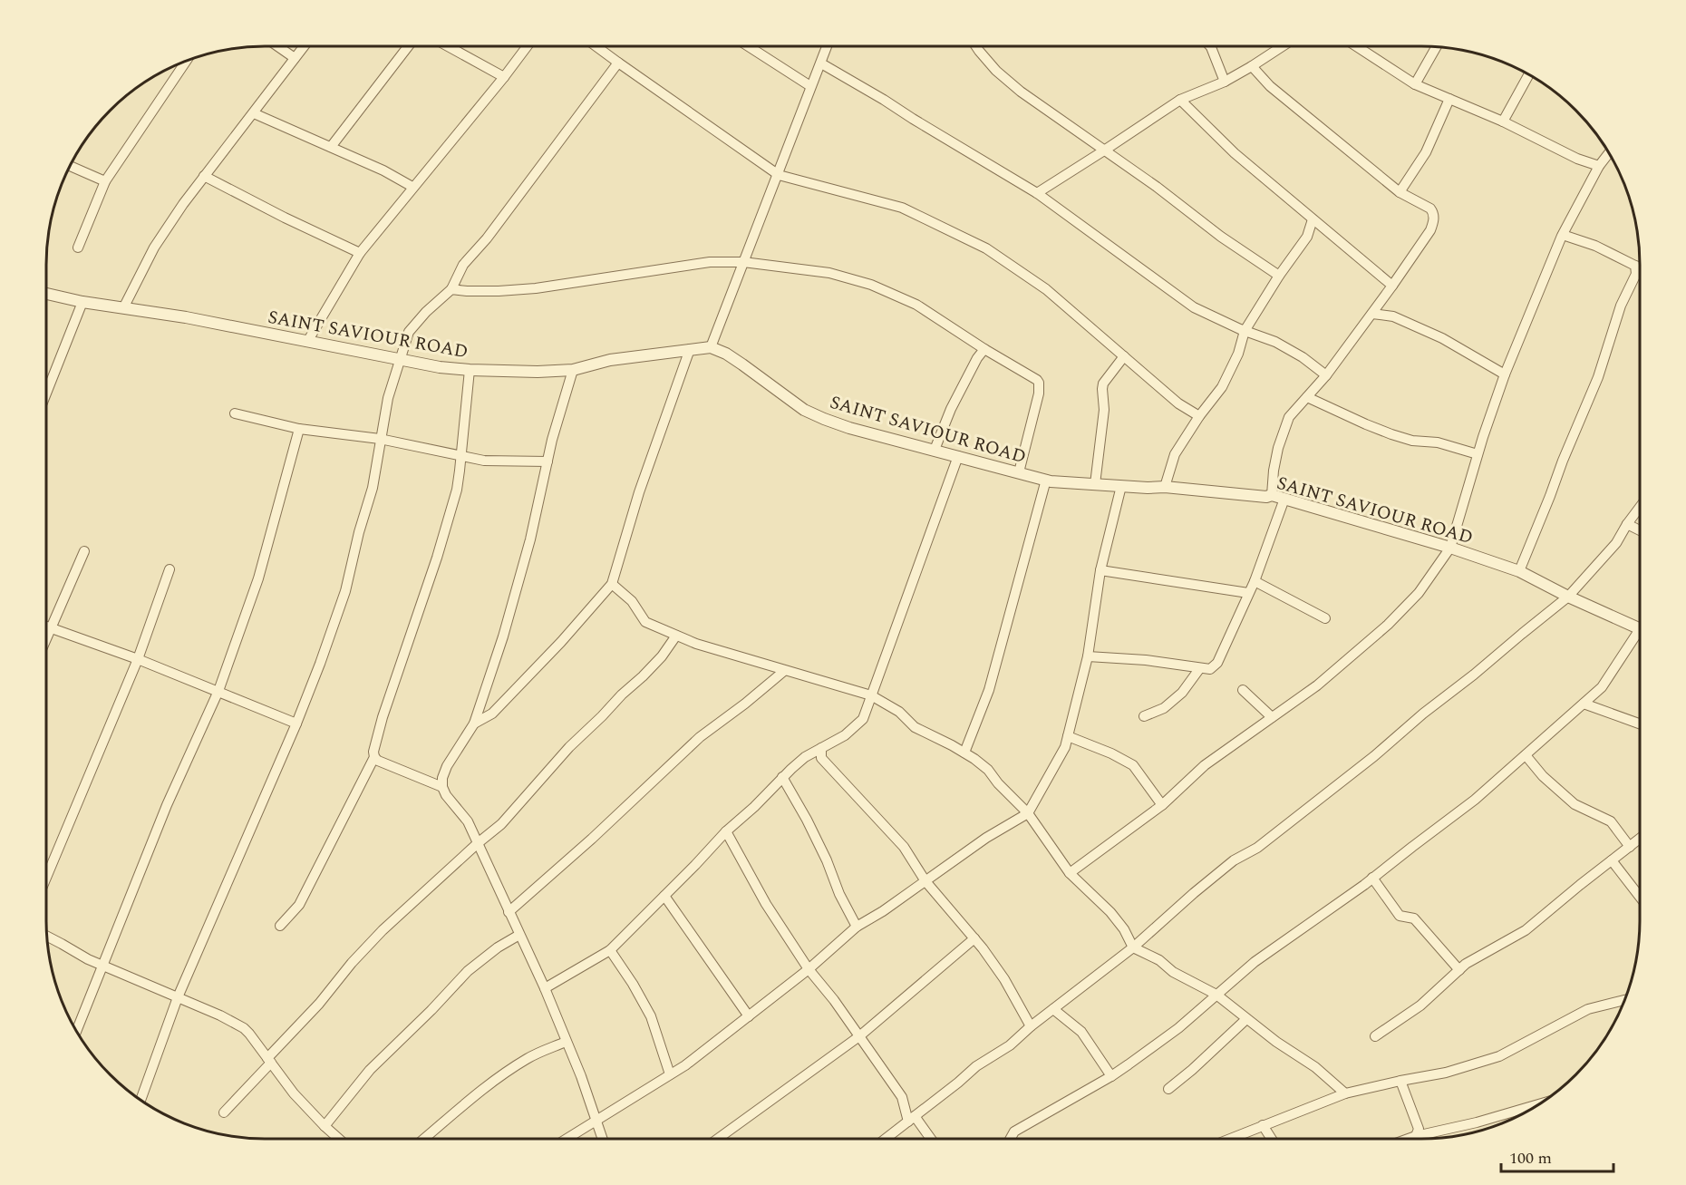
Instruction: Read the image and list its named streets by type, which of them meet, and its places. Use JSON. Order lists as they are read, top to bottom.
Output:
{
  "streets": {
    "street": ["SAINT SAVIOUR ROAD"]
  },
  "scale_bar": "100 m"
}
